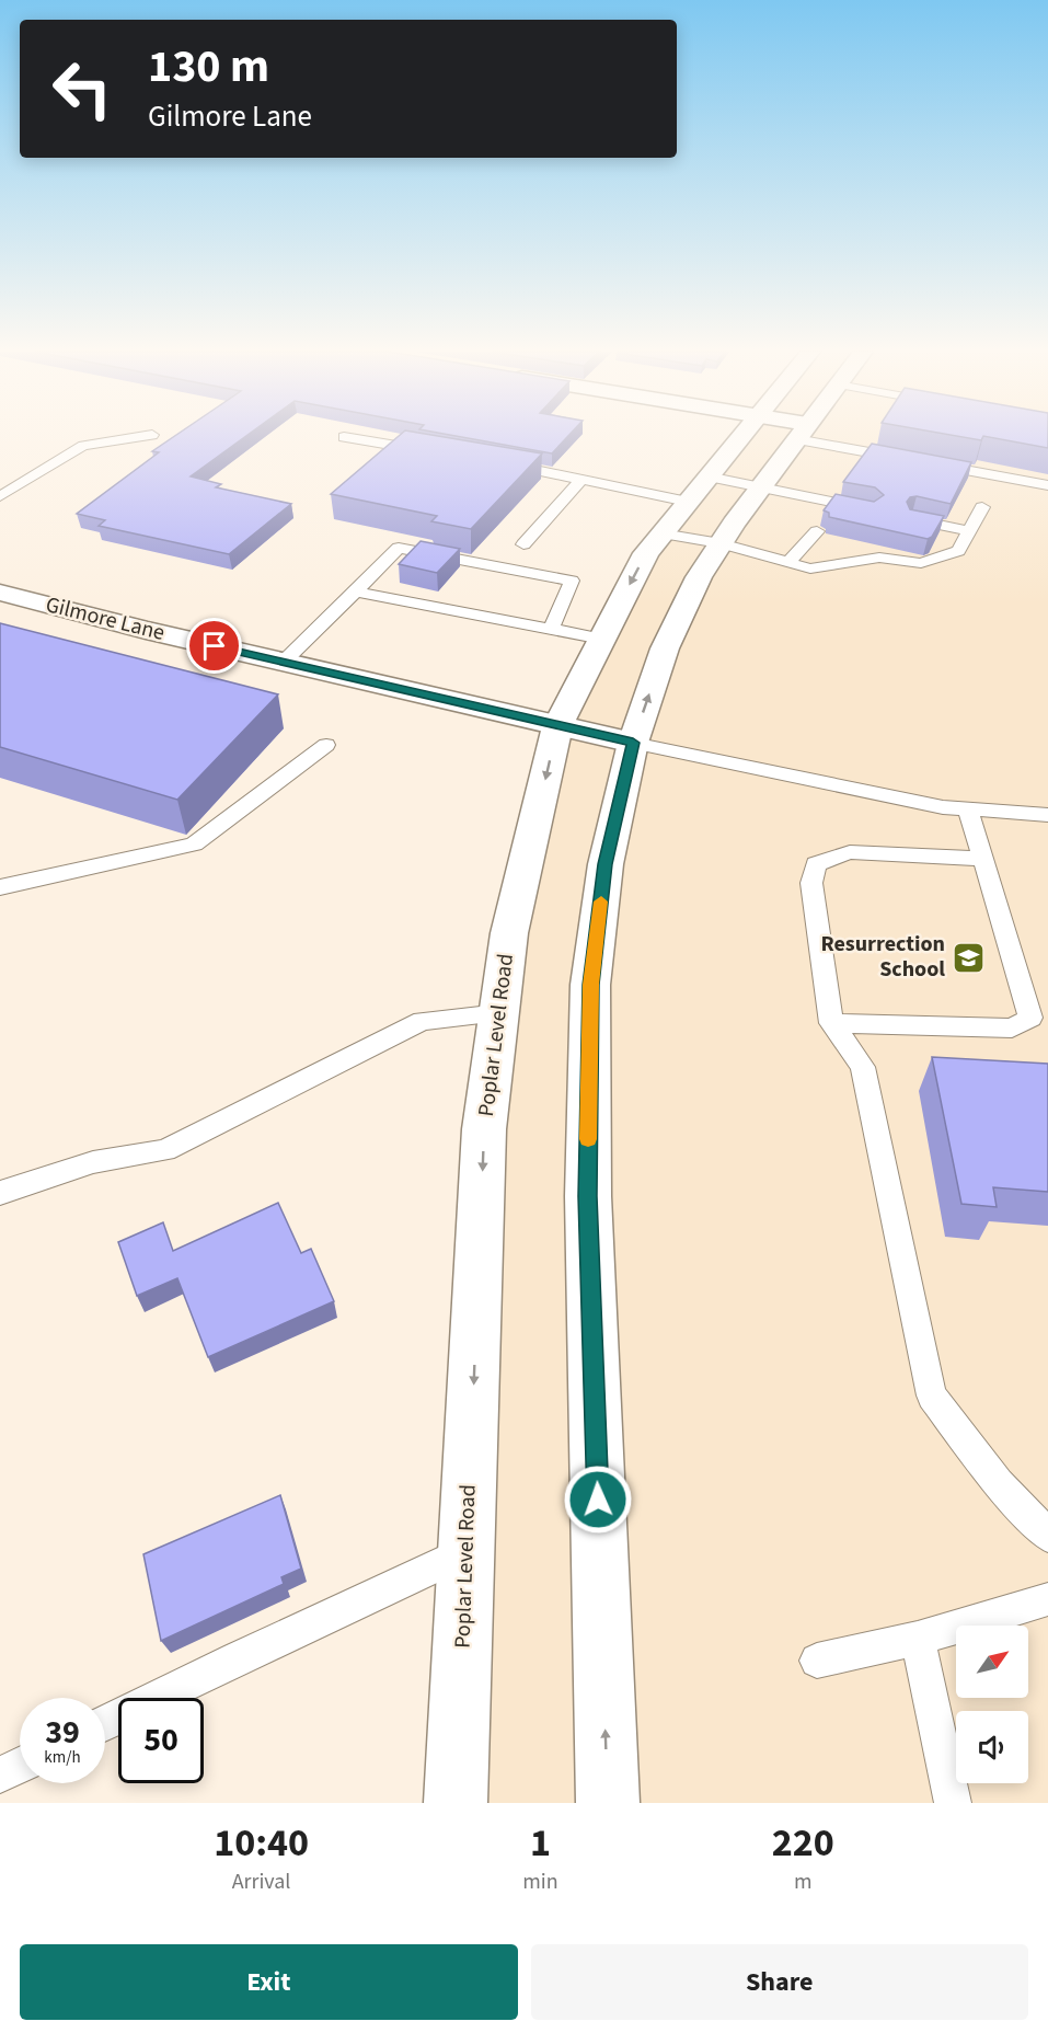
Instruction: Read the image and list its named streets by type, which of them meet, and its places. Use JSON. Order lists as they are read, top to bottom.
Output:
{
  "streets": {
    "main road": ["Gilmore Lane", "Poplar Level Road"]
  },
  "crossings": [
    ["Gilmore Lane", "Poplar Level Road"]
  ],
  "places": {
    "school or university": ["Resurrection School"]
  },
  "north": "top right",
  "page": {
    "turn": ["130 m", "Gilmore Lane"],
    "speed": "39 km/h",
    "limit": "50",
    "eta": [
      "10:40",
      "Arrival",
      "1",
      "min",
      "220",
      "m"
    ],
    "buttons": ["Exit", "Share"]
  }
}
